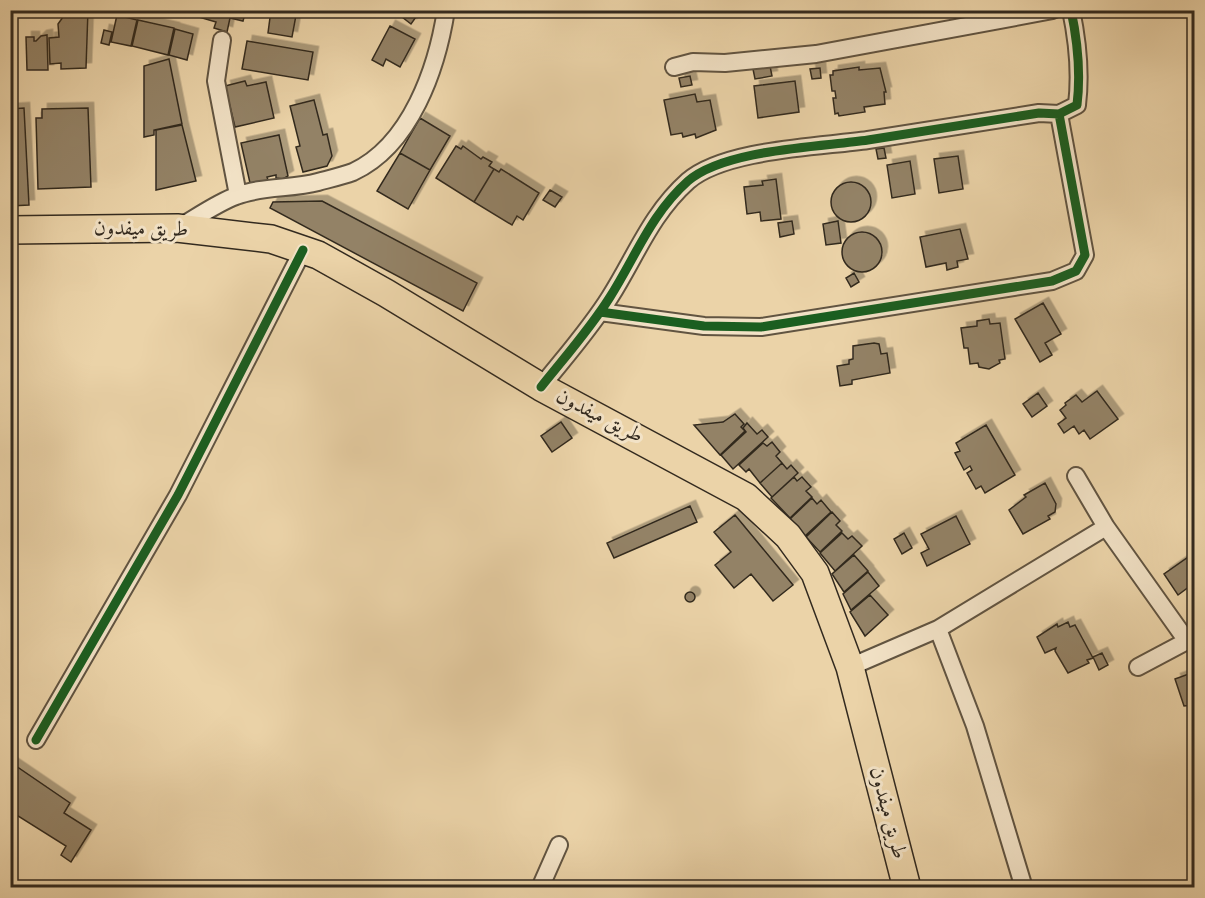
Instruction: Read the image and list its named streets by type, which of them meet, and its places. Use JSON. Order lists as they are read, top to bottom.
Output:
{
  "streets": {
    "main road": ["طريق ميفدون"]
  }
}
